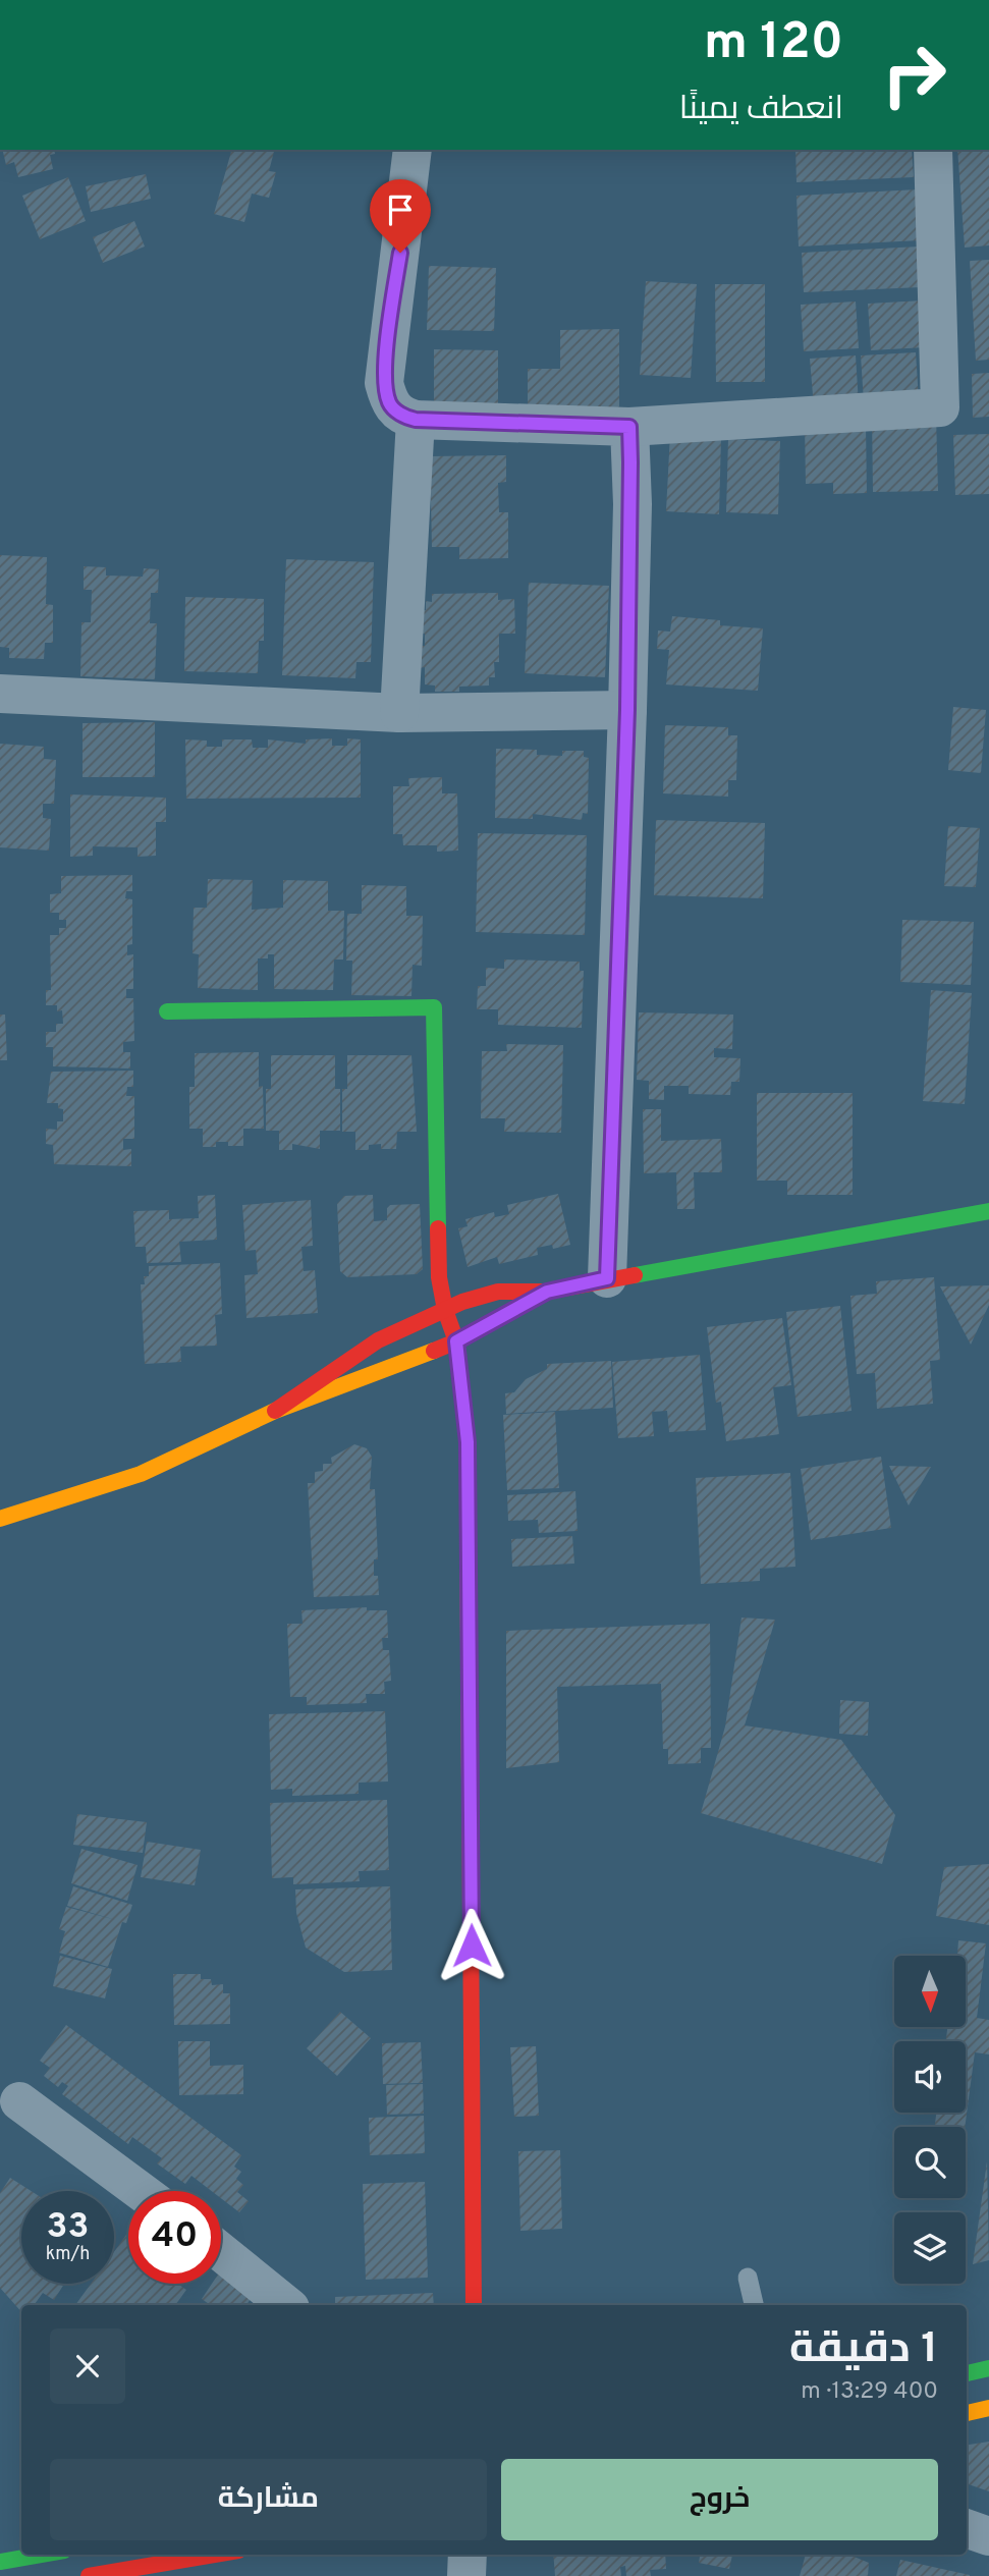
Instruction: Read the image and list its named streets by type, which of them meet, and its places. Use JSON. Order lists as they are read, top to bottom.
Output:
{
  "north": "bottom",
  "page": {
    "turn": ["120 m", "انعطف يمينًا"],
    "speed": "33 km/h",
    "limit": "40",
    "heading": ["1 دقيقة", "400 m · 13:29"],
    "buttons": ["خروج", "مشاركة"]
  }
}
